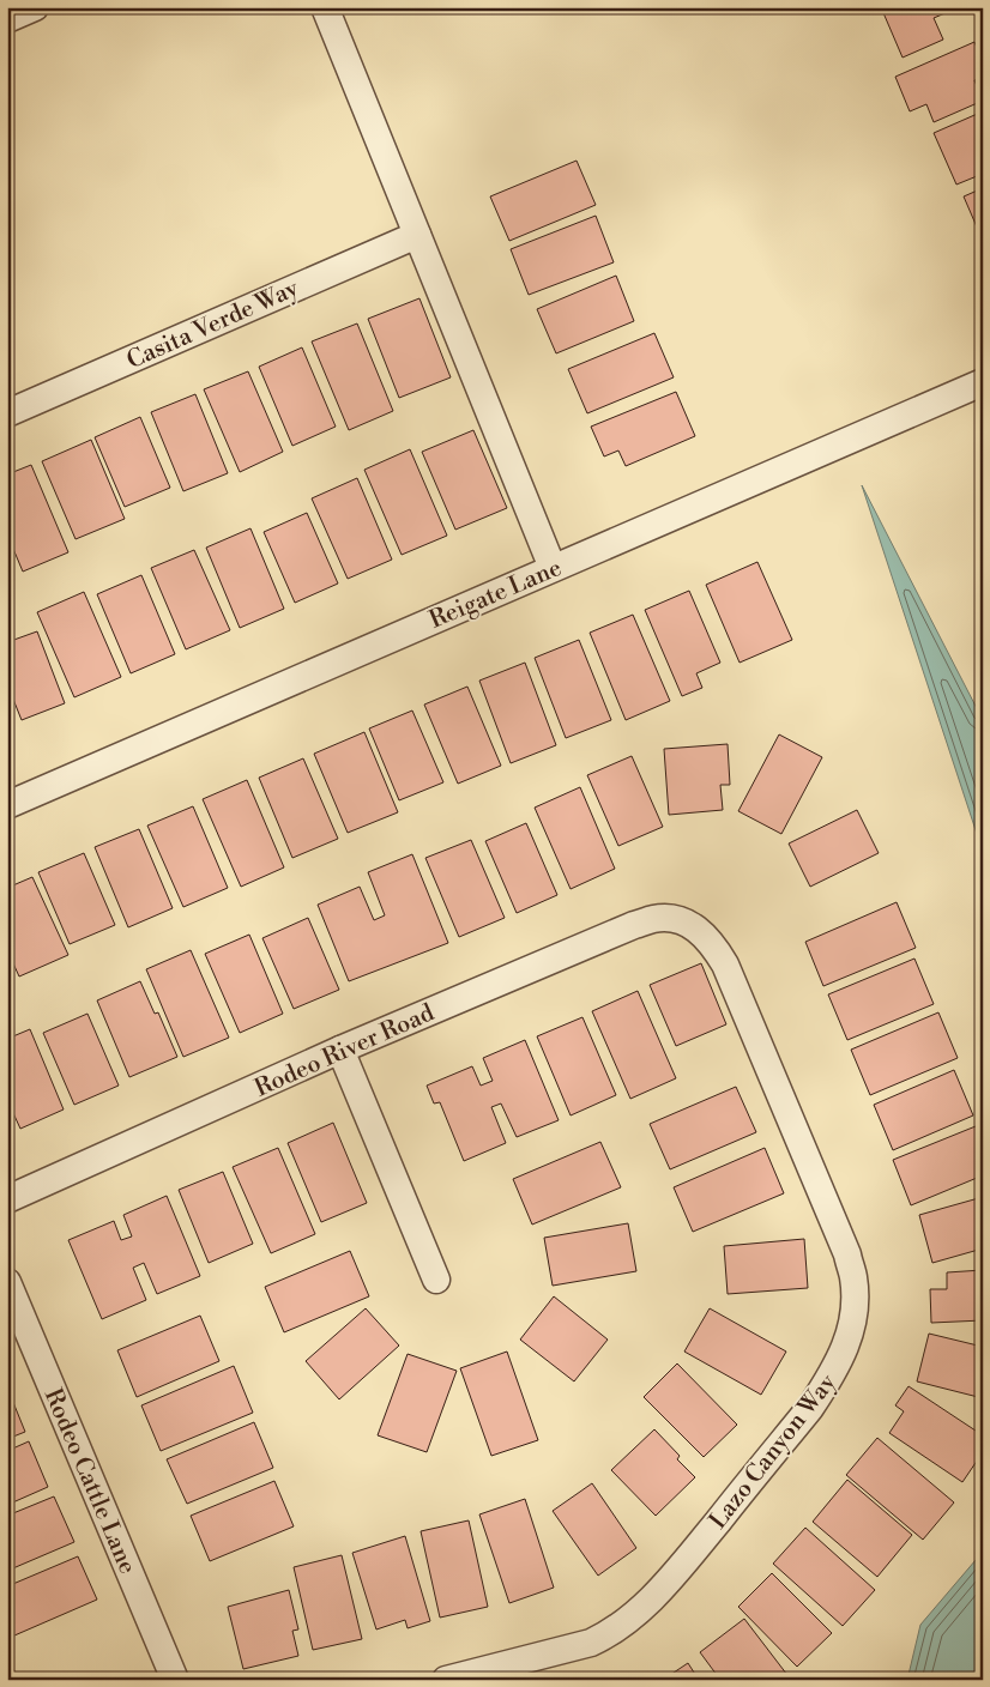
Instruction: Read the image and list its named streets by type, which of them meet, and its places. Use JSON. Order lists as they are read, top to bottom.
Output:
{
  "streets": {
    "street": [
      "Casita Verde Way",
      "Reigate Lane",
      "Rodeo River Road",
      "Lazo Canyon Way",
      "Rodeo Cattle Lane"
    ]
  },
  "crossings": [
    ["Rodeo River Road", "Lazo Canyon Way"]
  ]
}
